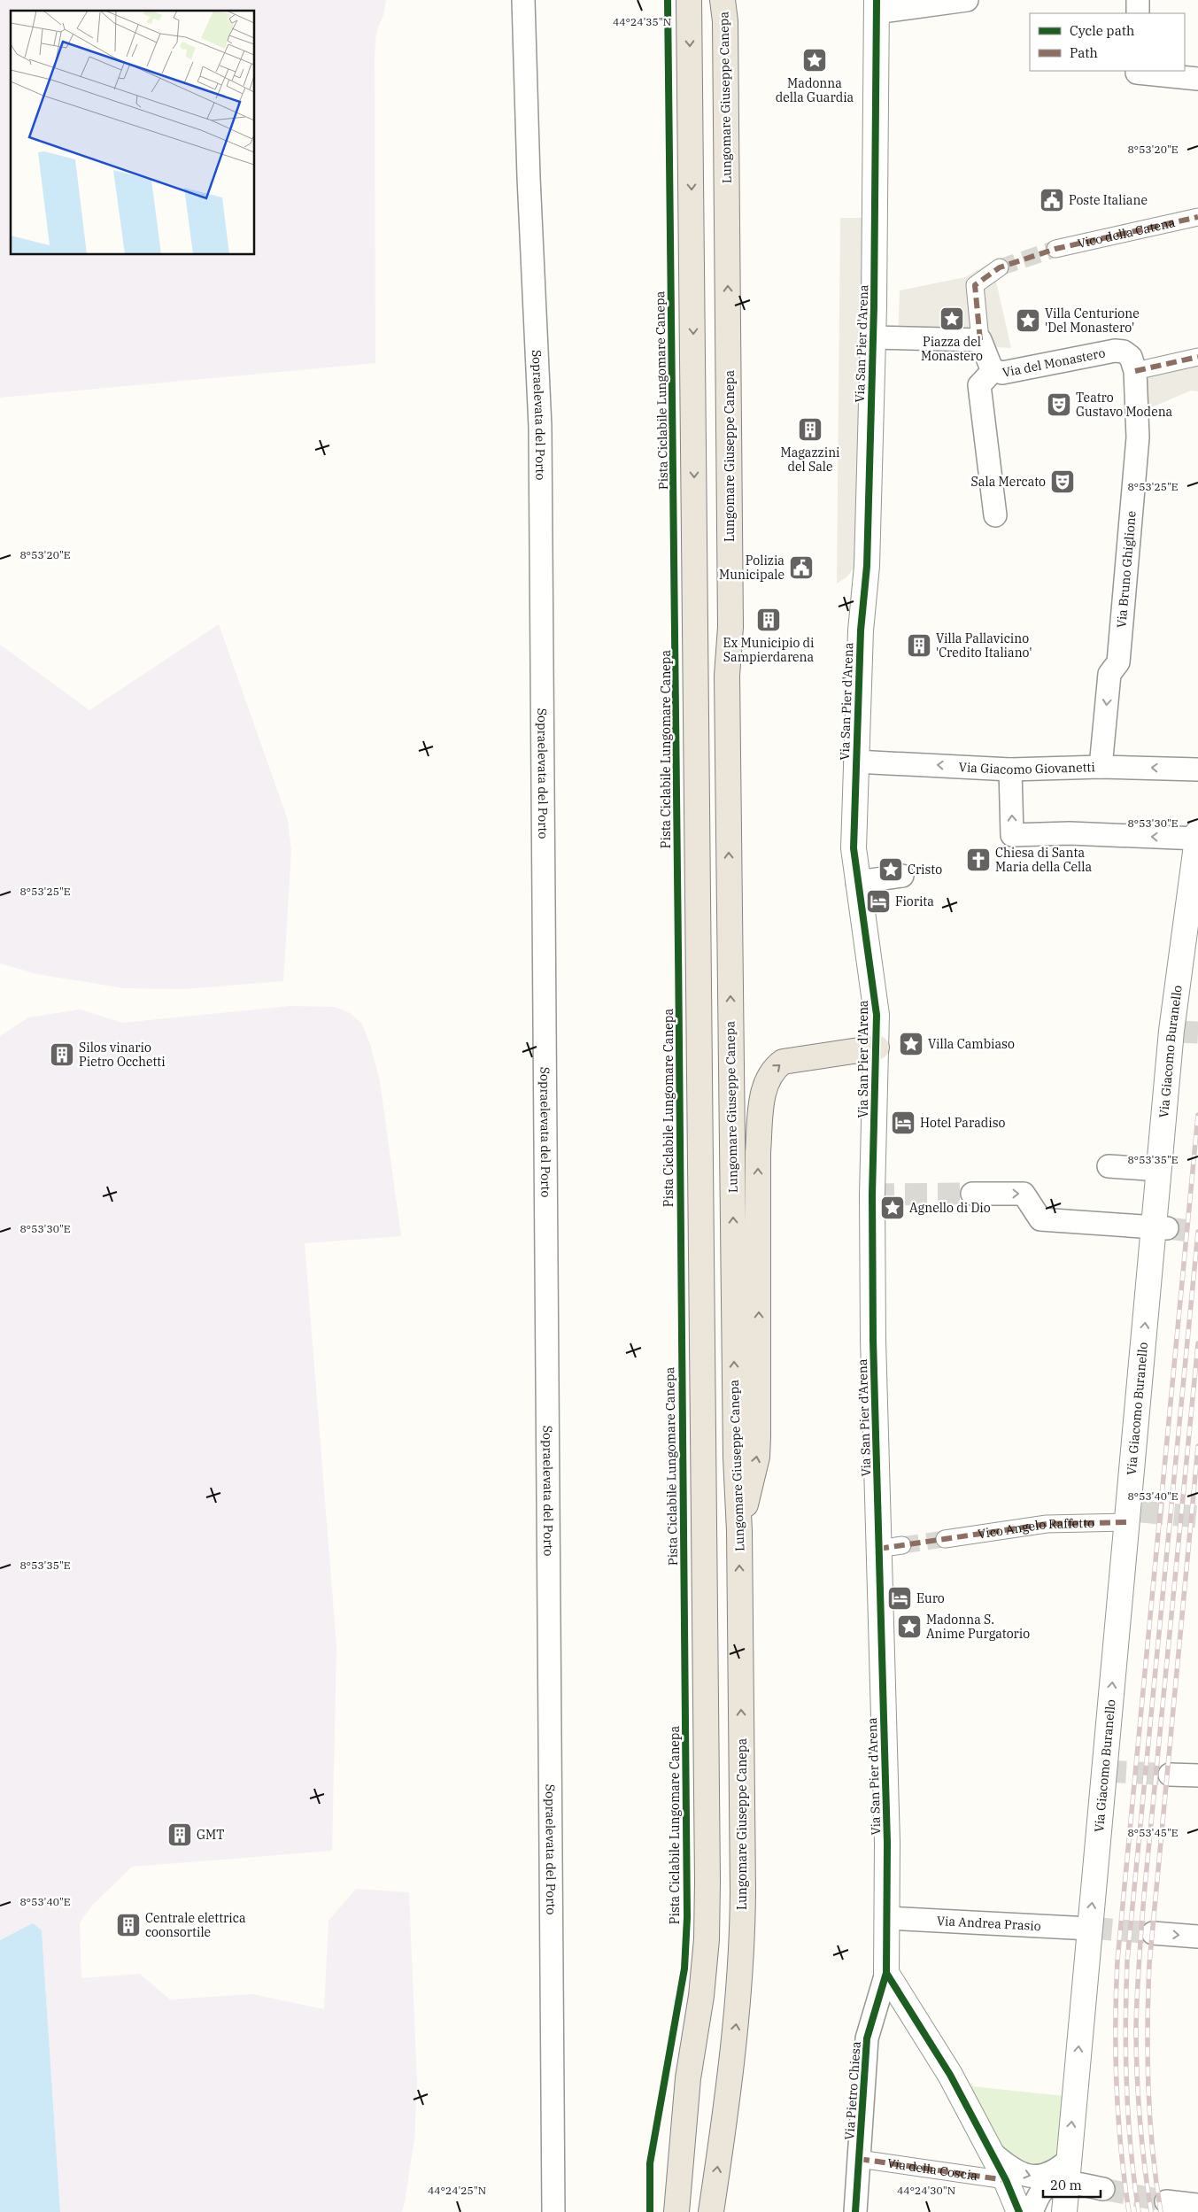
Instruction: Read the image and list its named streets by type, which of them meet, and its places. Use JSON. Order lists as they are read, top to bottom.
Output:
{
  "streets": {
    "highway": ["Lungomare Giuseppe Canepa"],
    "street": [
      "Vico della Catena",
      "Via San Pier d'Arena",
      "Via del Monastero",
      "Sopraelevata del Porto",
      "Via Bruno Ghiglione",
      "Via Giacomo Giovanetti",
      "Via Giacomo Buranello",
      "Vico Angelo Raffetto",
      "Via Andrea Prasio",
      "Via Pietro Chiesa",
      "Via della Coscia"
    ],
    "cycle path": ["Pista Ciclabile Lungomare Canepa"]
  },
  "crossings": [
    ["Via San Pier d'Arena", "Via Giacomo Giovanetti"],
    ["Via San Pier d'Arena", "Via Andrea Prasio"],
    ["Via San Pier d'Arena", "Via Pietro Chiesa"],
    ["Via del Monastero", "Via Bruno Ghiglione"],
    ["Via Bruno Ghiglione", "Via Giacomo Giovanetti"],
    ["Via Giacomo Buranello", "Vico Angelo Raffetto"],
    ["Via Giacomo Buranello", "Via Andrea Prasio"],
    ["Via Pietro Chiesa", "Via della Coscia"]
  ],
  "one_way": ["Via Giacomo Giovanetti", "Via Giacomo Buranello"],
  "places": {
    "place": [
      "Madonna della Guardia",
      "Piazza del Monastero",
      "Villa Centurione 'Del Monastero'",
      "Cristo",
      "Villa Cambiaso",
      "Agnello di Dio",
      "Madonna S. Anime Purgatorio"
    ],
    "public building": ["Poste Italiane", "Polizia Municipale"],
    "theatre": ["Teatro Gustavo Modena", "Sala Mercato"],
    "building": [
      "Magazzini del Sale",
      "Ex Municipio di Sampierdarena",
      "Villa Pallavicino 'Credito Italiano'",
      "Silos vinario Pietro Occhetti",
      "GMT",
      "Centrale elettrica coonsortile"
    ],
    "church": ["Chiesa di Santa Maria della Cella"],
    "hotel": ["Fiorita", "Hotel Paradiso", "Euro"]
  },
  "legend": ["Cycle path", "Path"],
  "scale_bar": "20 m",
  "coordinates": [
    "44°24'35\"N",
    "8°53'20\"E",
    "8°53'25\"E",
    "8°53'30\"E",
    "8°53'35\"E",
    "8°53'40\"E",
    "8°53'45\"E",
    "44°24'25\"N",
    "44°24'30\"N"
  ]
}
